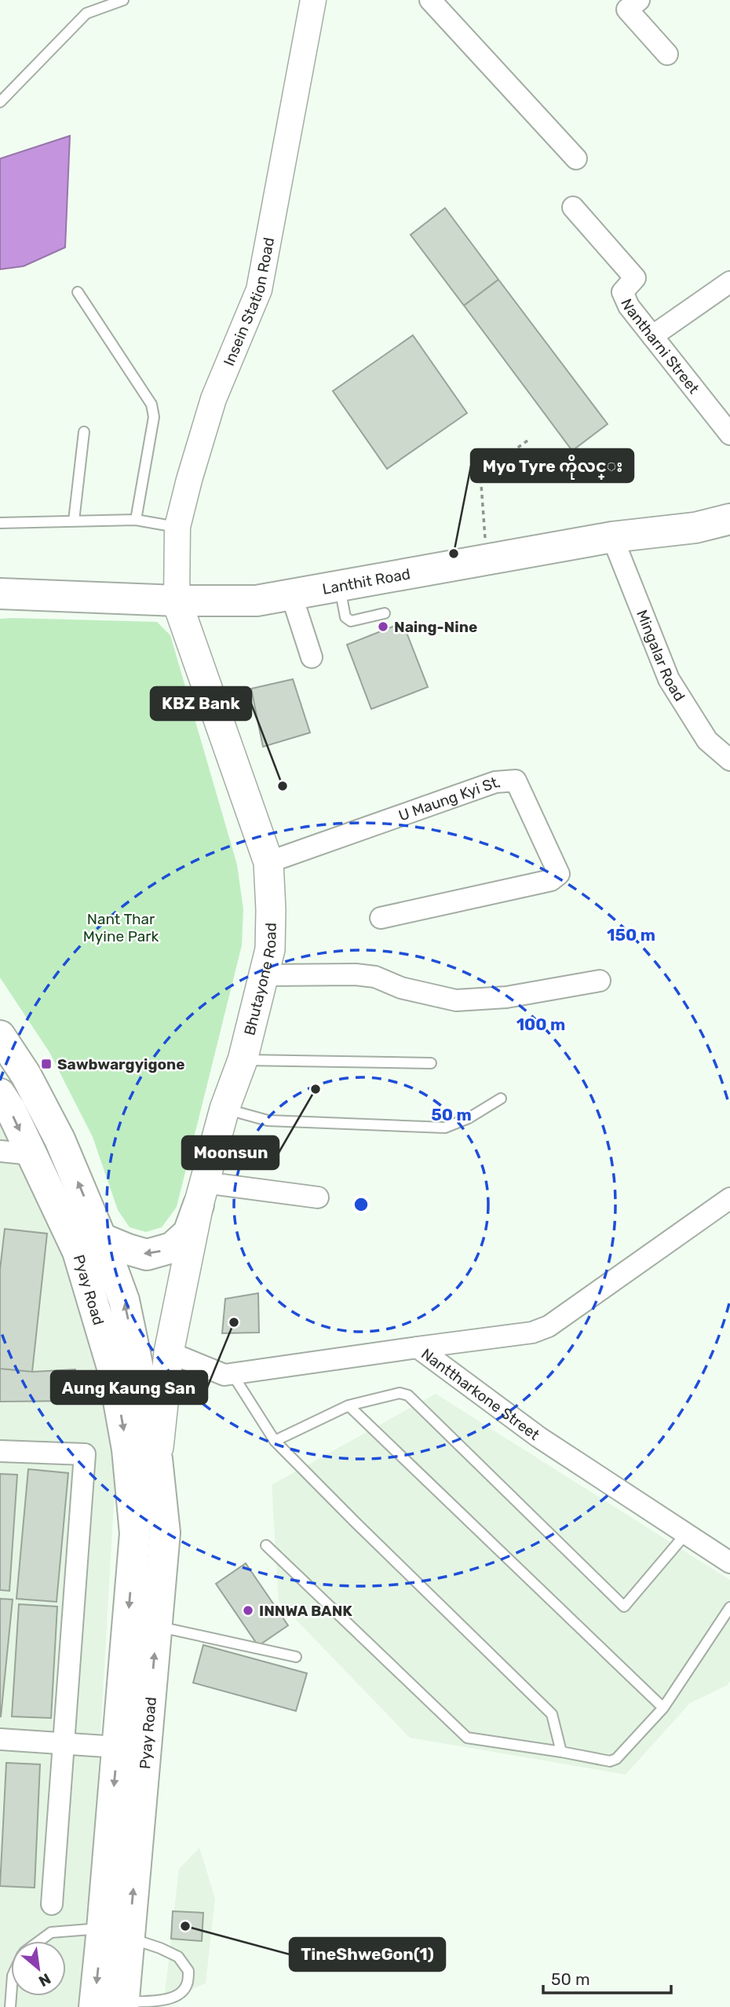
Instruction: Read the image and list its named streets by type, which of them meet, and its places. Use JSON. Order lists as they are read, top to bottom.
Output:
{
  "streets": {
    "main road": ["Lanthit Road", "Bhutayone Road", "Pyay Road"],
    "street": [
      "Insein Station Road",
      "Nantharni Street",
      "Mingalar Road",
      "U Maung Kyi St.",
      "Nanttharkone Street"
    ]
  },
  "crossings": [
    ["Insein Station Road", "Lanthit Road"],
    ["Insein Station Road", "Bhutayone Road"],
    ["Lanthit Road", "Mingalar Road"],
    ["Lanthit Road", "Bhutayone Road"],
    ["U Maung Kyi St.", "Bhutayone Road"],
    ["Bhutayone Road", "Pyay Road"],
    ["Bhutayone Road", "Nanttharkone Street"]
  ],
  "parks": ["Nant Thar Myine Park"],
  "places": {
    "other": [
      "Myo Tyre ကိုလင္း",
      "Naing-Nine",
      "KBZ Bank",
      "Moonsun",
      "Aung Kaung San",
      "INNWA BANK",
      "TineShweGon(1)"
    ],
    "transit": ["Sawbwargyigone"]
  },
  "scale_bar": "50 m",
  "north": "bottom right",
  "rings": ["150 m", "100 m", "50 m"]
}
